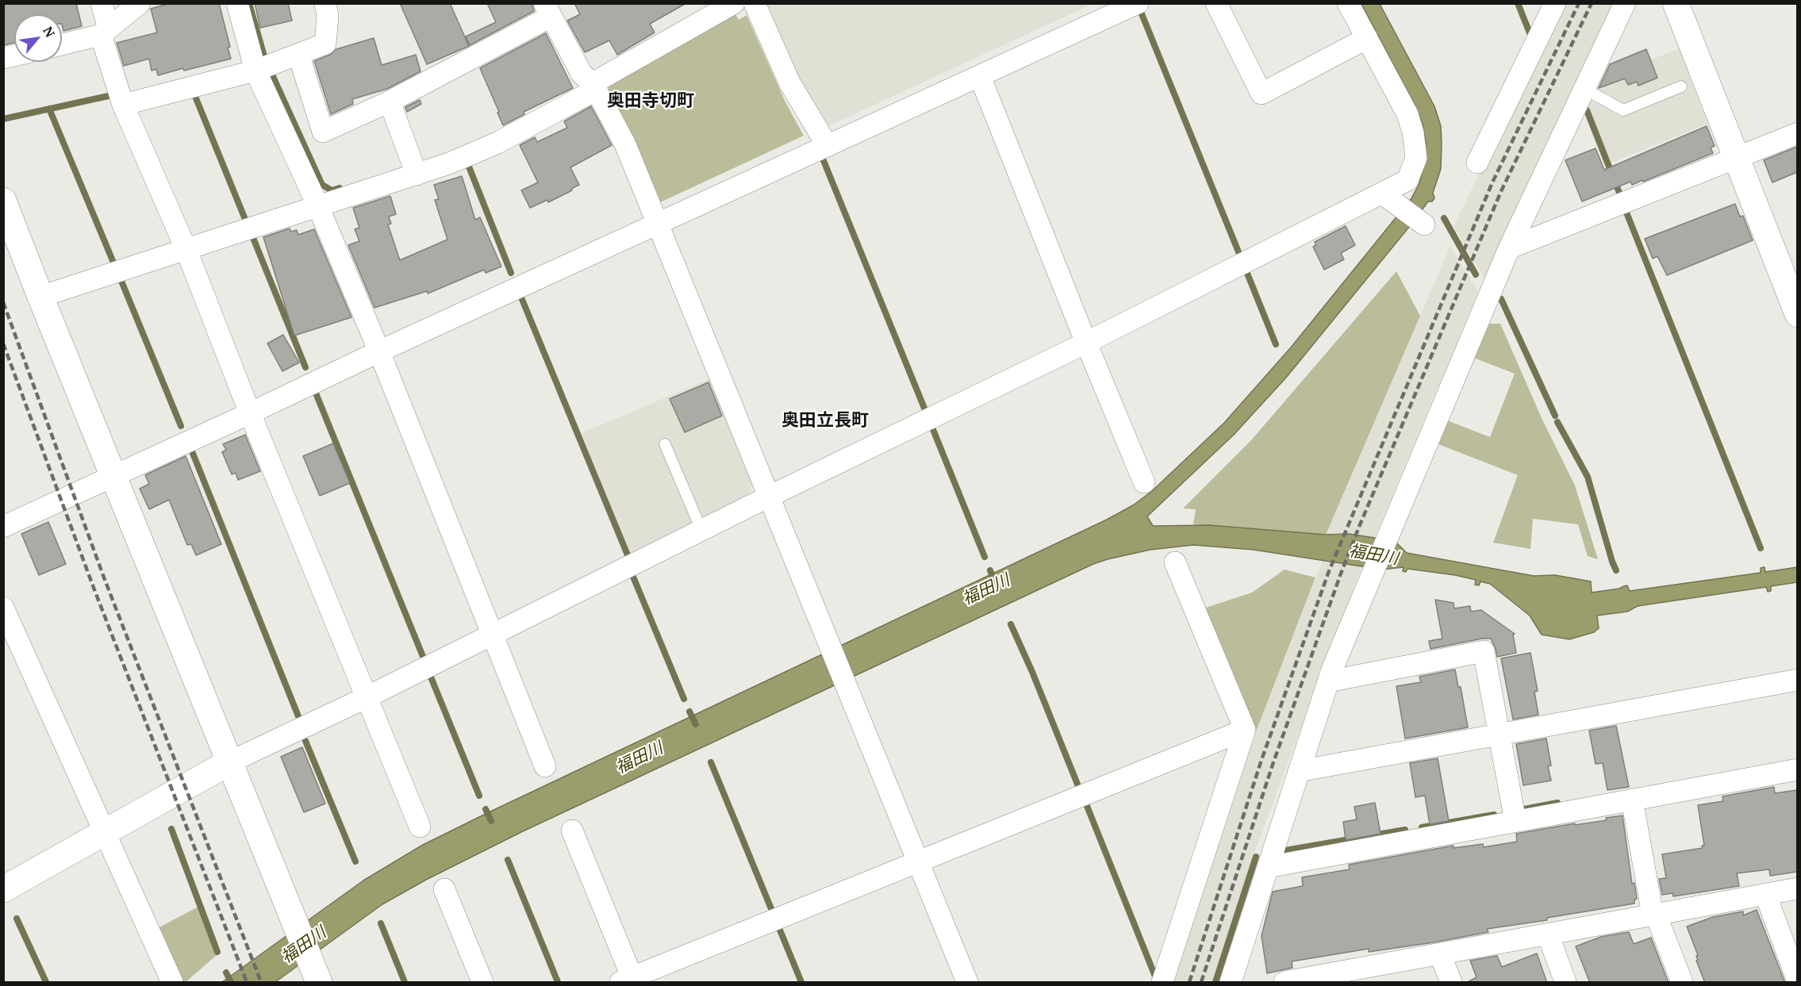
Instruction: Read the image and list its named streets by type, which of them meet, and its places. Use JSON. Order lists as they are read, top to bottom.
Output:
{
  "districts": ["奥田寺切町", "奥田立長町"],
  "water": ["福田川"],
  "north": "top right"
}
